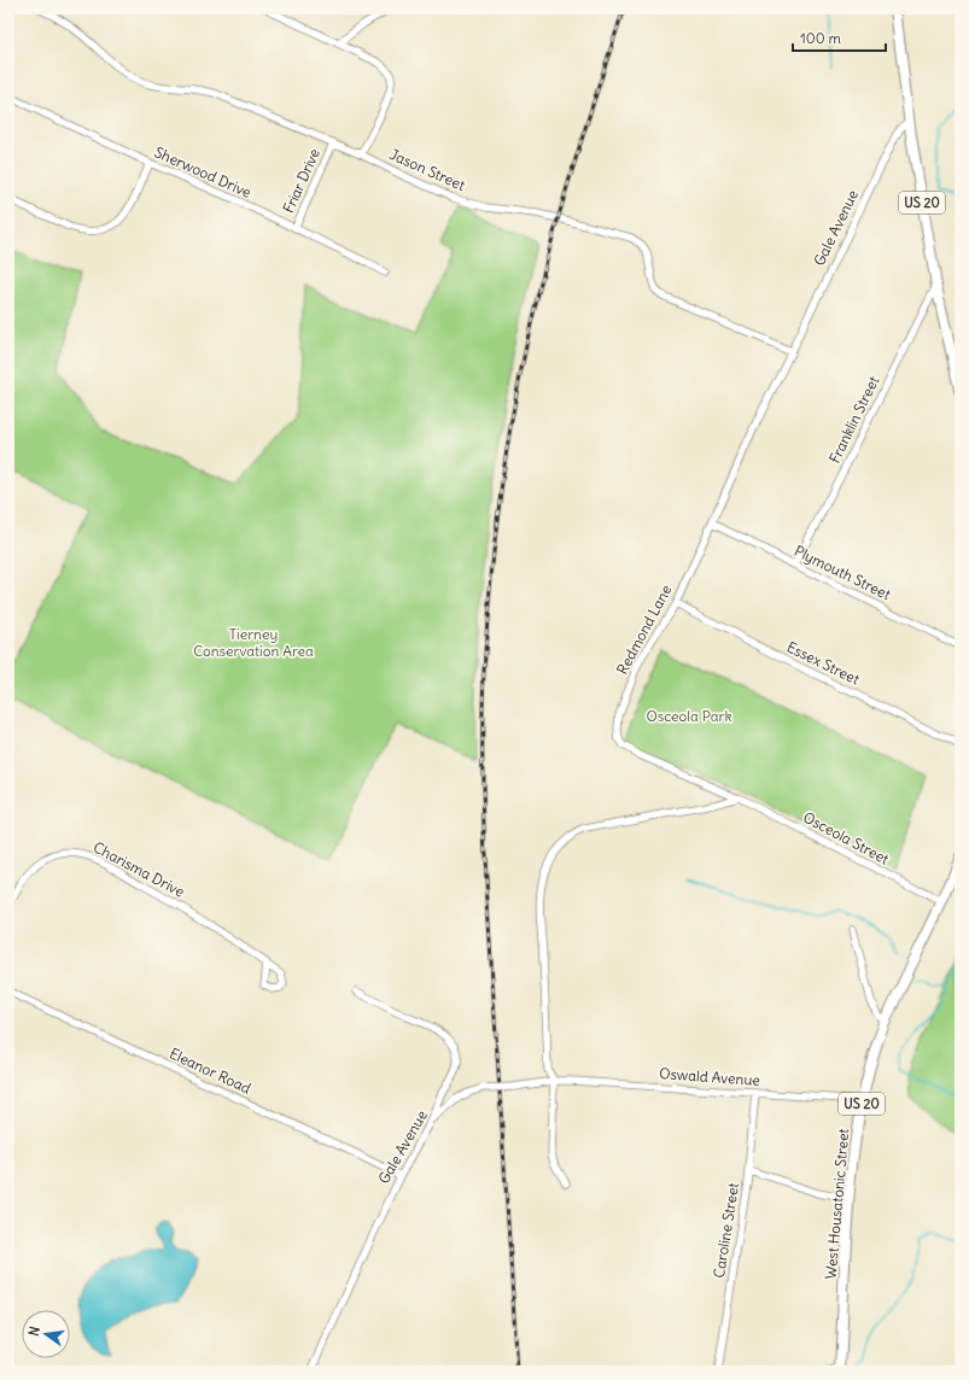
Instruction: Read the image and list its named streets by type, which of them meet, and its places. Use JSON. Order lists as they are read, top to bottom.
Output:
{
  "streets": {
    "highway": ["US 20", "West Housatonic Street"],
    "street": [
      "Jason Street",
      "Sherwood Drive",
      "Friar Drive",
      "Gale Avenue",
      "Franklin Street",
      "Plymouth Street",
      "Redmond Lane",
      "Essex Street",
      "Osceola Street",
      "Charisma Drive",
      "Eleanor Road",
      "Oswald Avenue",
      "Caroline Street"
    ]
  },
  "crossings": [
    ["Jason Street", "Friar Drive"],
    ["Jason Street", "Gale Avenue"],
    ["Jason Street", "Redmond Lane"],
    ["Sherwood Drive", "Friar Drive"],
    ["US 20", "Gale Avenue"],
    ["US 20", "Franklin Street"],
    ["Gale Avenue", "Redmond Lane"],
    ["Gale Avenue", "Eleanor Road"],
    ["Gale Avenue", "Oswald Avenue"],
    ["Franklin Street", "Plymouth Street"],
    ["Plymouth Street", "Redmond Lane"],
    ["Redmond Lane", "Essex Street"],
    ["Redmond Lane", "Osceola Street"],
    ["Osceola Street", "West Housatonic Street"],
    ["Oswald Avenue", "West Housatonic Street"],
    ["Oswald Avenue", "Caroline Street"]
  ],
  "parks": ["Tierney Conservation Area", "Osceola Park"],
  "scale_bar": "100 m",
  "north": "left"
}
